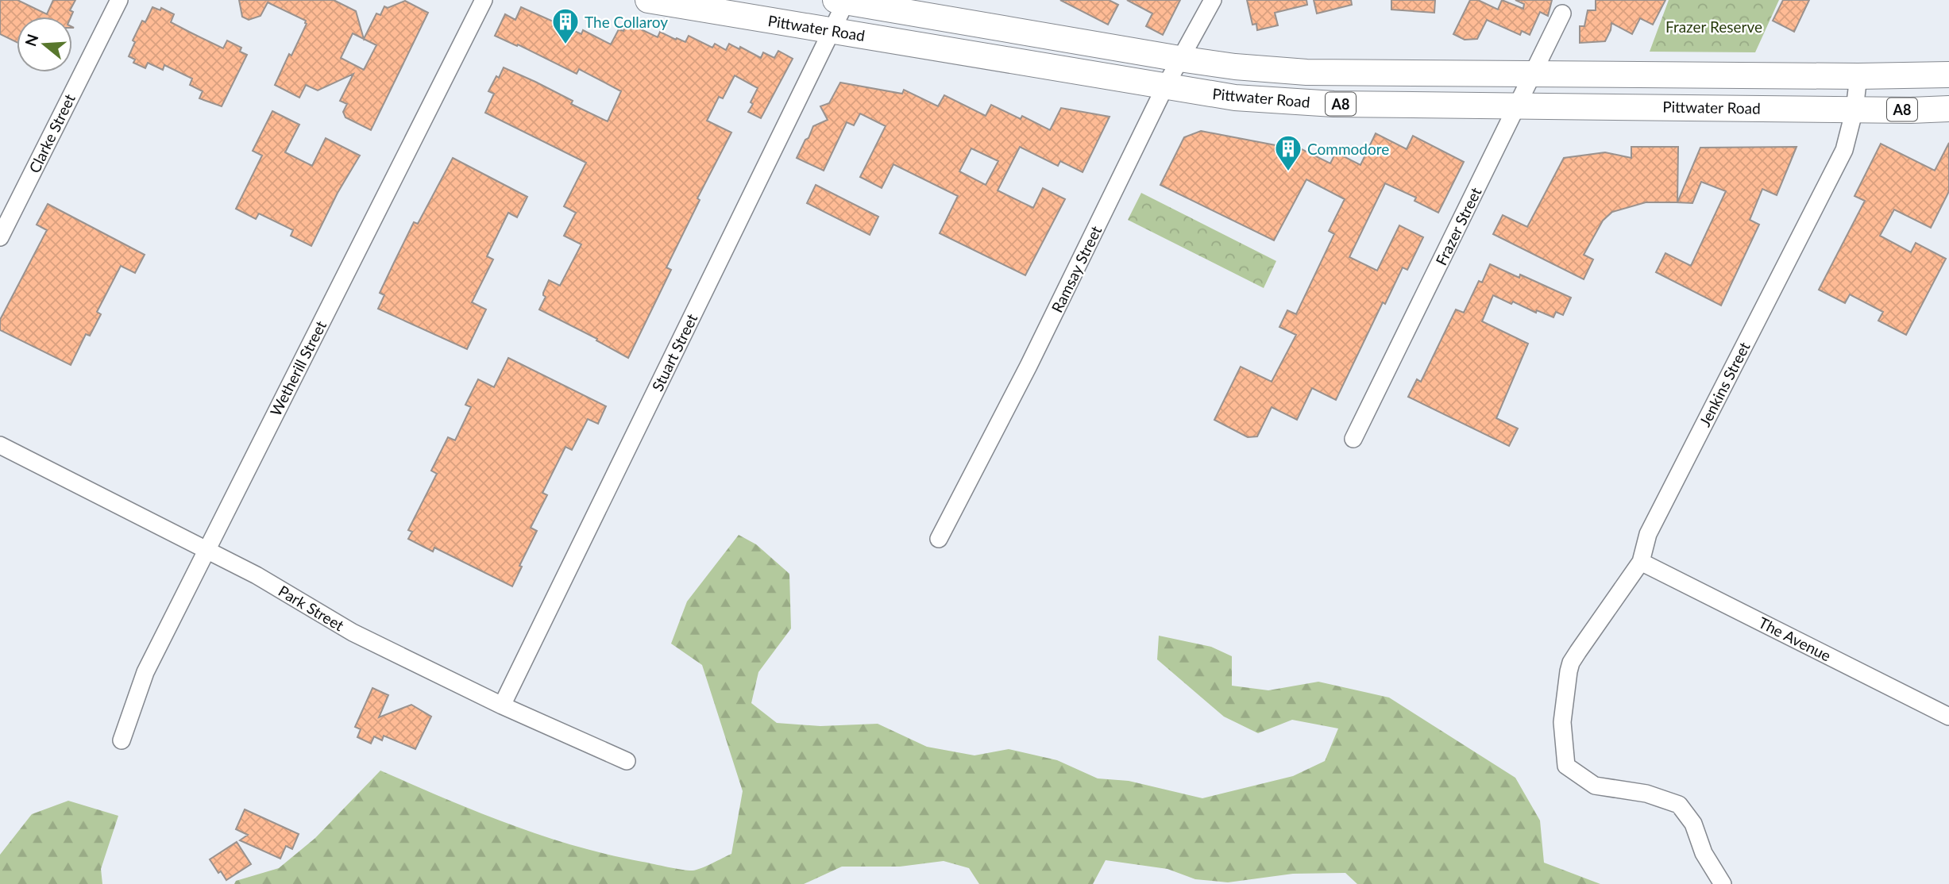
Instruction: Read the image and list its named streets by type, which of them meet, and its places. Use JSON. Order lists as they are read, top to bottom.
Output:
{
  "streets": {
    "highway": ["Pittwater Road", "A8"],
    "street": [
      "Clarke Street",
      "Frazer Street",
      "Ramsay Street",
      "Stuart Street",
      "Wetherill Street",
      "Jenkins Street",
      "Park Street",
      "The Avenue"
    ]
  },
  "crossings": [
    ["Pittwater Road", "Frazer Street"],
    ["Pittwater Road", "Ramsay Street"],
    ["Pittwater Road", "Stuart Street"],
    ["Pittwater Road", "Jenkins Street"],
    ["Stuart Street", "Park Street"],
    ["Wetherill Street", "Park Street"],
    ["Jenkins Street", "The Avenue"]
  ],
  "parks": ["Frazer Reserve"],
  "places": {
    "building": ["The Collaroy", "Commodore"]
  },
  "north": "left"
}
